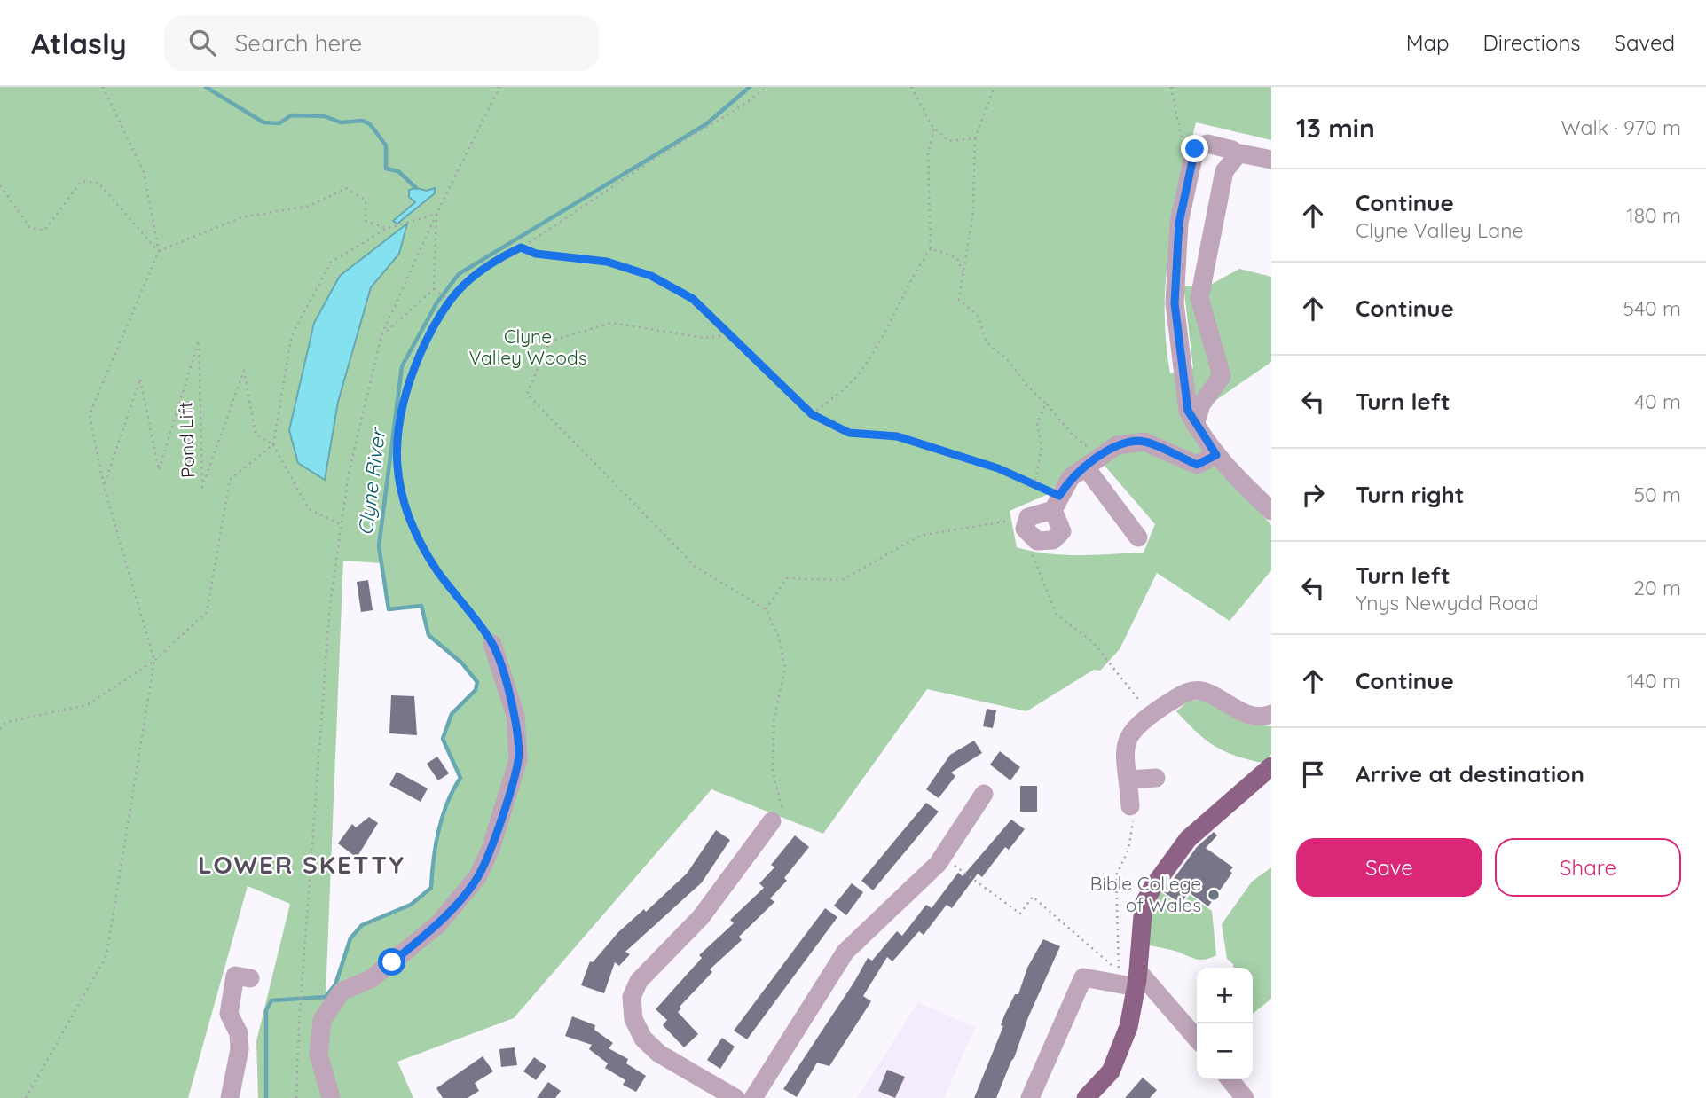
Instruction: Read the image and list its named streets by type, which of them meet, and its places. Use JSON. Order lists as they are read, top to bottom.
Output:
{
  "streets": {
    "path": ["Pond Lift"]
  },
  "districts": ["LOWER SKETTY"],
  "water": ["Clyne River"],
  "parks": ["Clyne Valley Woods"],
  "places": ["Bible College of Wales"],
  "page": {
    "header": "Atlasly",
    "search": "Search here",
    "nav": ["Map", "Directions", "Saved"],
    "heading": ["13 min", "Walk · 970 m"],
    "list": [
      ["Continue", "Clyne Valley Lane", "180 m"],
      ["Continue", "540 m"],
      ["Turn left", "40 m"],
      ["Turn right", "50 m"],
      ["Turn left", "Ynys Newydd Road", "20 m"],
      ["Continue", "140 m"],
      "Arrive at destination"
    ],
    "buttons": ["Save", "Share"],
    "map_buttons": ["+", "−"]
  }
}
